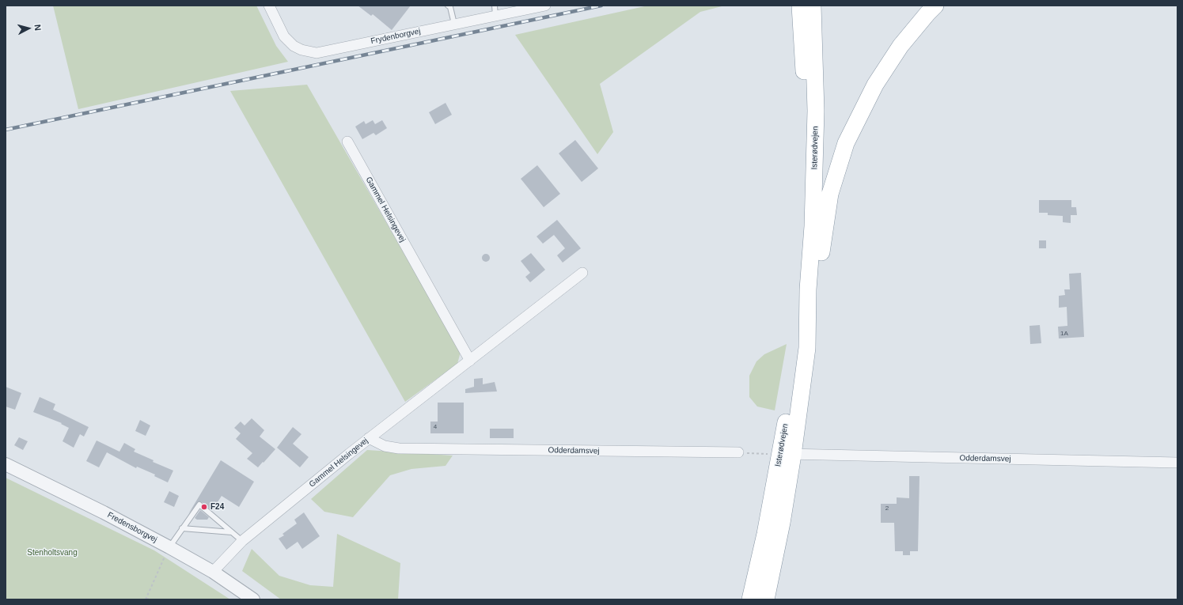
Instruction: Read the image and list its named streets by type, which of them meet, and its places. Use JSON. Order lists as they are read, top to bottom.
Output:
{
  "streets": {
    "highway": ["Isterødvejen"],
    "street": [
      "Frydenborgvej",
      "Gammel Helsingevej",
      "Odderdamsvej",
      "Fredensborgvej"
    ]
  },
  "crossings": [
    ["Isterødvejen", "Odderdamsvej"],
    ["Gammel Helsingevej", "Odderdamsvej"],
    ["Gammel Helsingevej", "Fredensborgvej"]
  ],
  "parks": ["Stenholtsvang"],
  "places": ["F24"],
  "house_numbers": ["1A", "4", "2"],
  "north": "right"
}
